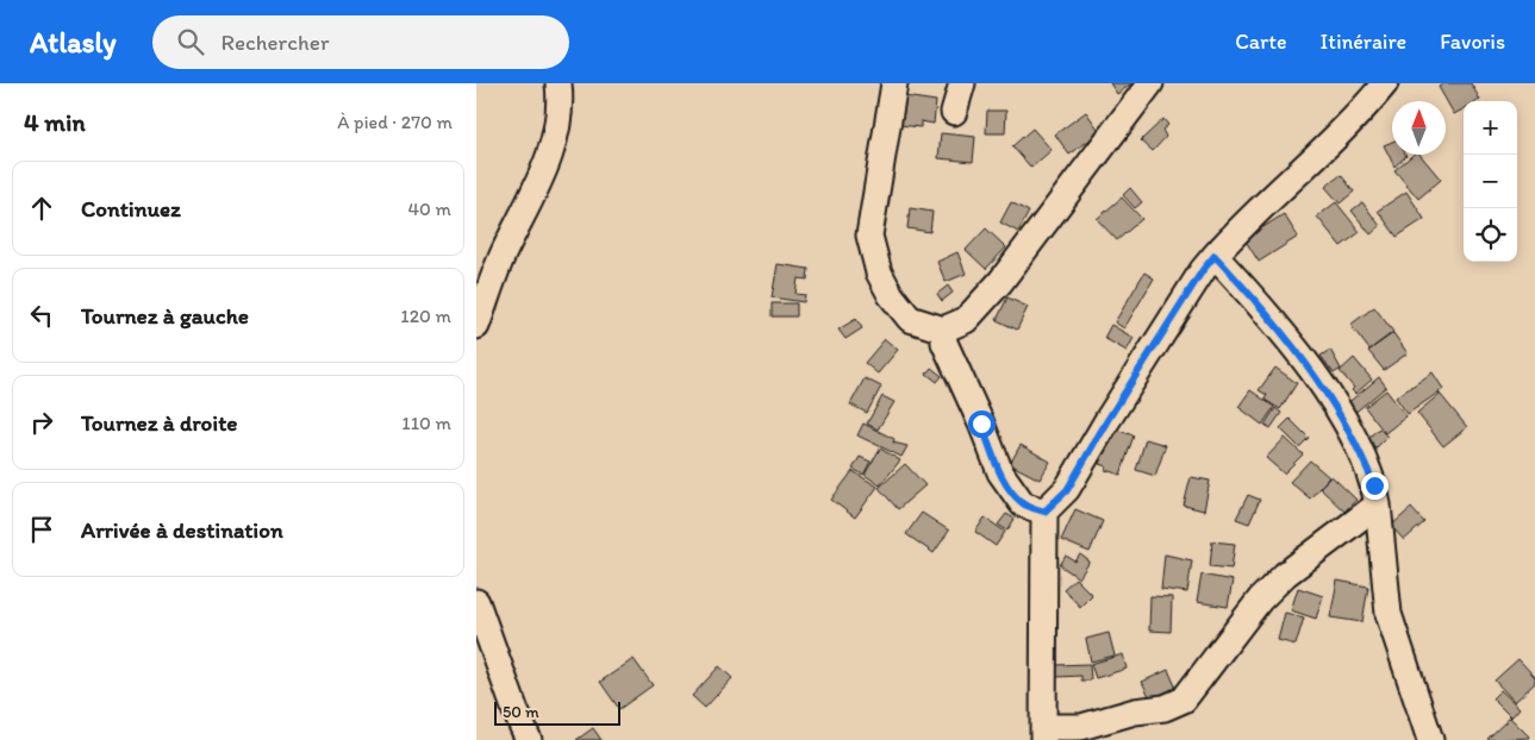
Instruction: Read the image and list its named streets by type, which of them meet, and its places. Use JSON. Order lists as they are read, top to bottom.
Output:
{
  "scale_bar": "50 m",
  "north": "top",
  "page": {
    "header": "Atlasly",
    "search": "Rechercher",
    "nav": ["Carte", "Itinéraire", "Favoris"],
    "heading": ["4 min", "À pied · 270 m"],
    "map_buttons": ["+", "−"],
    "list": [
      ["Continuez", "40 m"],
      ["Tournez à gauche", "120 m"],
      ["Tournez à droite", "110 m"],
      "Arrivée à destination"
    ],
    "scale": "50 m"
  }
}
